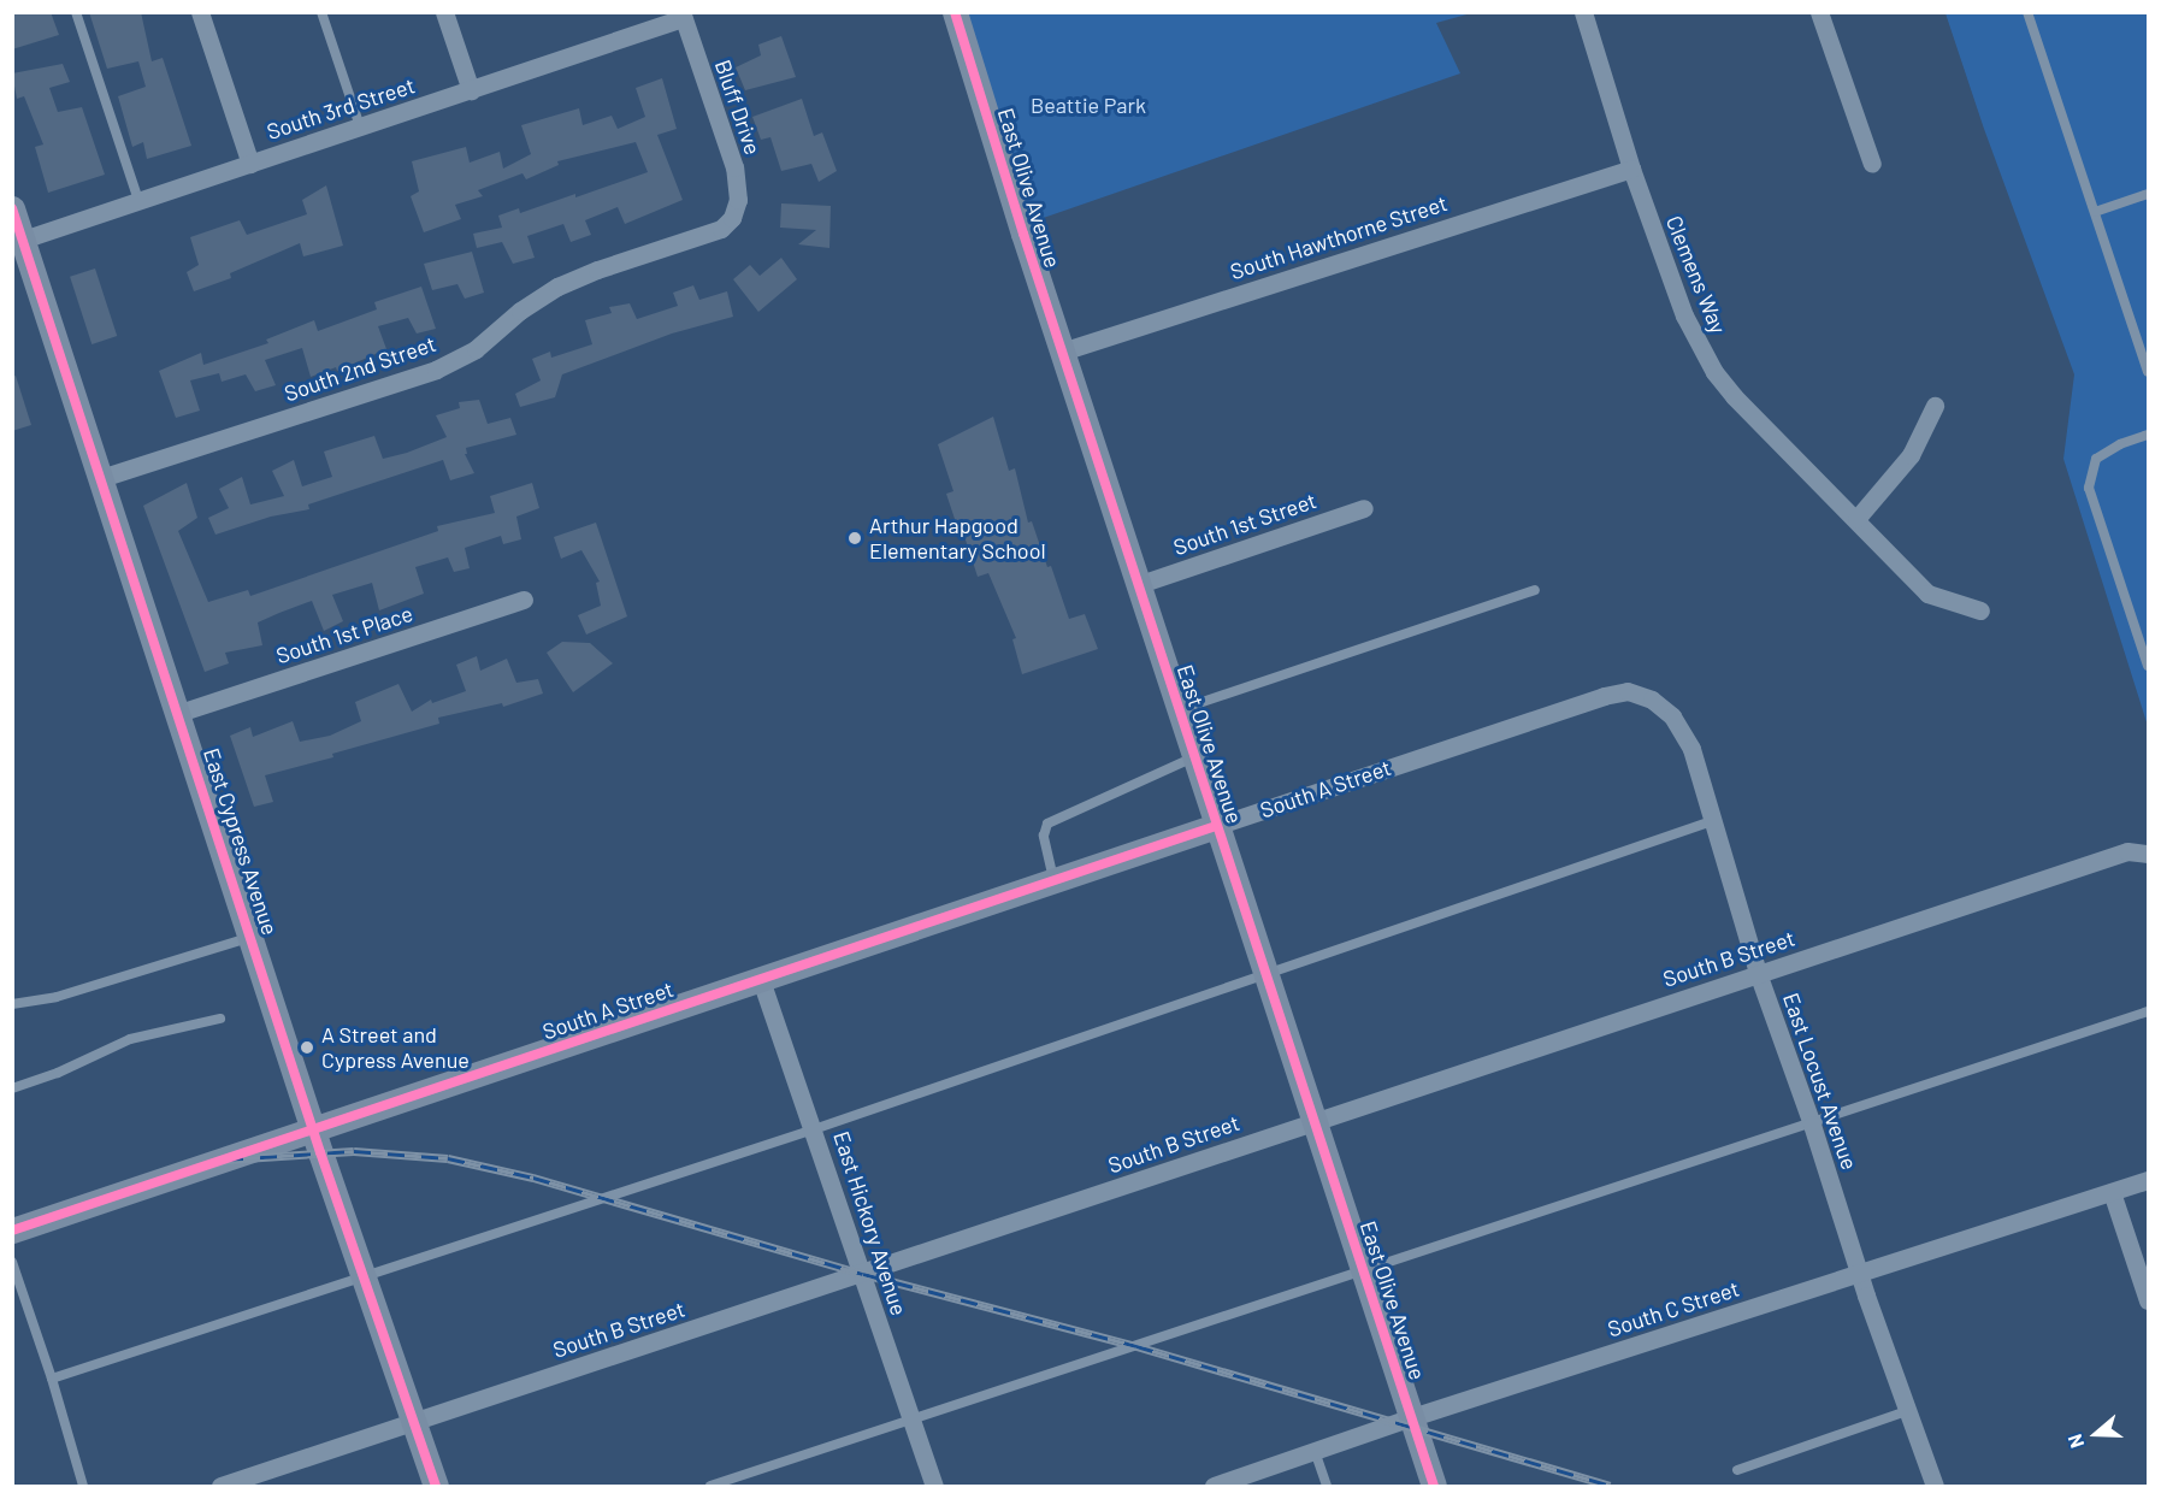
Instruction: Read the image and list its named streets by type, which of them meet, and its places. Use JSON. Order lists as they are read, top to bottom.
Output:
{
  "streets": {
    "street": [
      "Bluff Drive",
      "South 3rd Street",
      "East Olive Avenue",
      "South Hawthorne Street",
      "Clemens Way",
      "South 2nd Street",
      "South 1st Street",
      "South 1st Place",
      "South A Street",
      "East Cypress Avenue",
      "South B Street",
      "East Locust Avenue",
      "East Hickory Avenue",
      "South C Street"
    ]
  },
  "crossings": [
    ["Bluff Drive", "South 3rd Street"],
    ["Bluff Drive", "South 2nd Street"],
    ["South 3rd Street", "East Cypress Avenue"],
    ["East Olive Avenue", "South Hawthorne Street"],
    ["East Olive Avenue", "South 1st Street"],
    ["East Olive Avenue", "South A Street"],
    ["East Olive Avenue", "South B Street"],
    ["East Olive Avenue", "South C Street"],
    ["South Hawthorne Street", "Clemens Way"],
    ["South 2nd Street", "East Cypress Avenue"],
    ["South 1st Place", "East Cypress Avenue"],
    ["South A Street", "East Cypress Avenue"],
    ["South A Street", "East Locust Avenue"],
    ["South A Street", "East Hickory Avenue"],
    ["East Cypress Avenue", "South B Street"],
    ["South B Street", "East Locust Avenue"],
    ["South B Street", "East Hickory Avenue"],
    ["East Locust Avenue", "South C Street"]
  ],
  "parks": ["Beattie Park"],
  "places": ["Arthur Hapgood Elementary School", "A Street and Cypress Avenue"],
  "north": "left"
}
